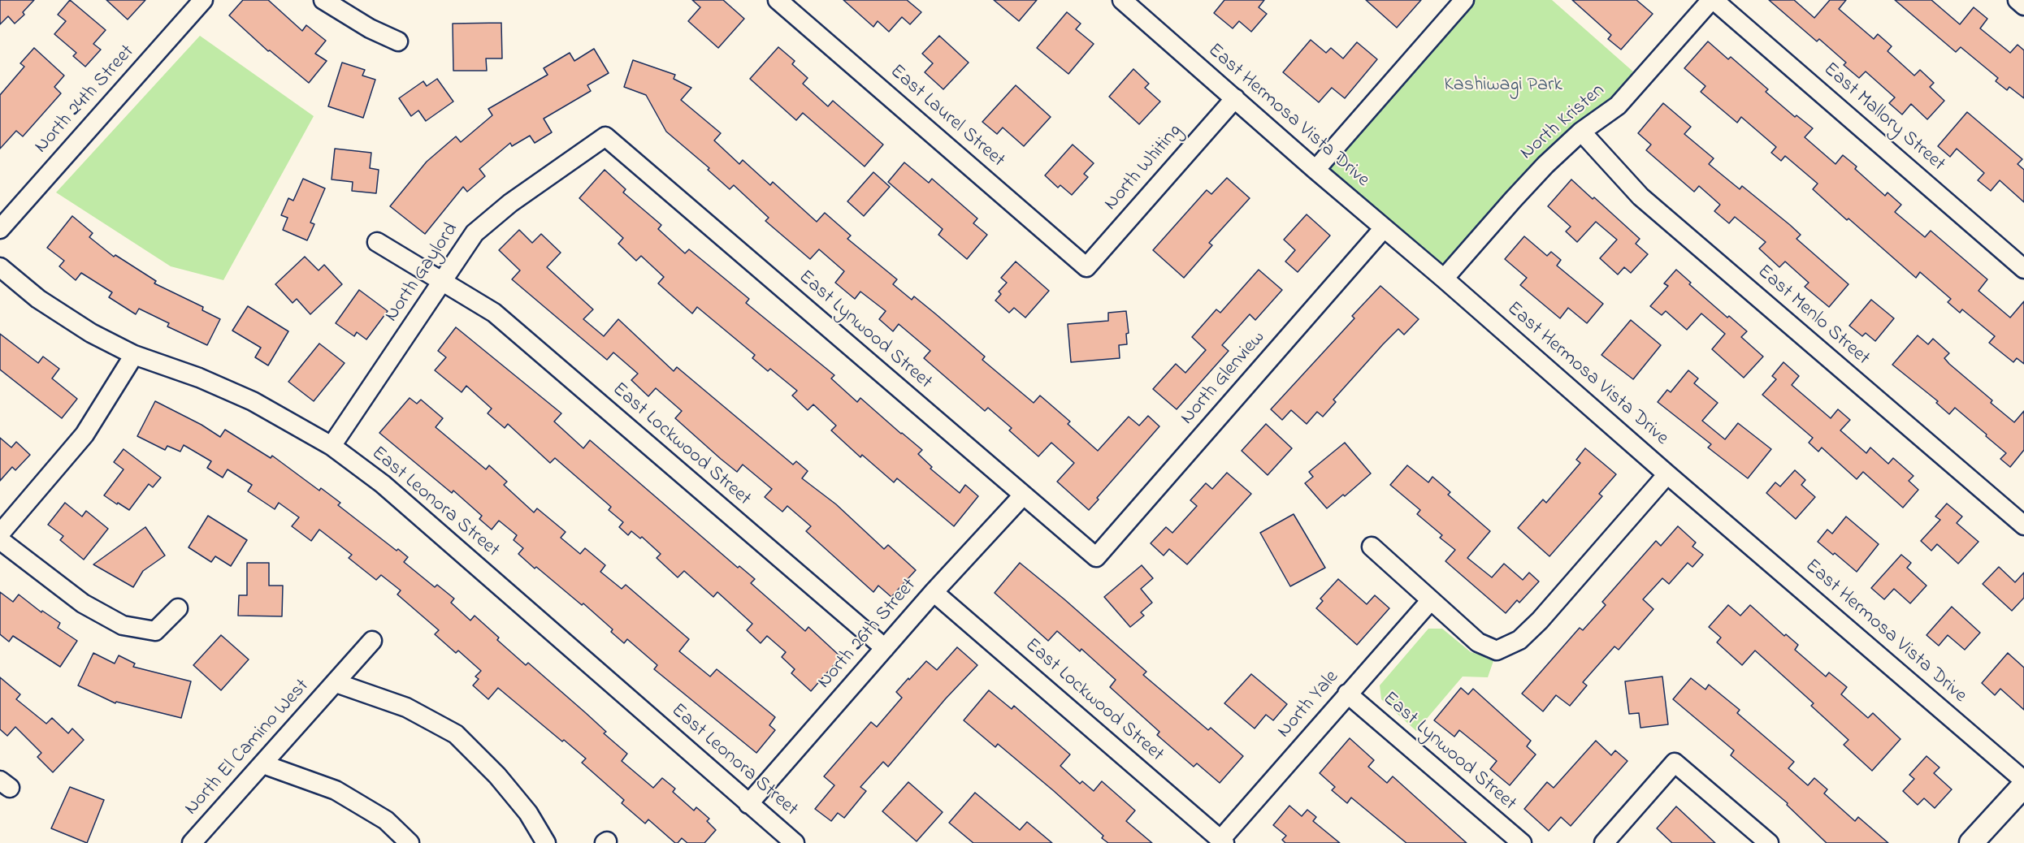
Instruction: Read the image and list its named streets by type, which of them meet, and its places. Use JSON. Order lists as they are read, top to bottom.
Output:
{
  "streets": {
    "street": [
      "North 24th Street",
      "East Hermosa Vista Drive",
      "East Laurel Street",
      "East Mallory Street",
      "North Kristen",
      "North Whiting",
      "North Gaylord",
      "East Menlo Street",
      "East Lynwood Street",
      "North Glenview",
      "East Lockwood Street",
      "East Leonora Street",
      "North 26th Street",
      "North Yale",
      "North El Camino West"
    ]
  },
  "crossings": [
    ["East Hermosa Vista Drive", "North Kristen"],
    ["East Hermosa Vista Drive", "North Whiting"],
    ["East Hermosa Vista Drive", "North Glenview"],
    ["East Laurel Street", "North Whiting"],
    ["East Mallory Street", "North Kristen"],
    ["North Kristen", "East Menlo Street"],
    ["North Gaylord", "East Lynwood Street"],
    ["North Gaylord", "East Lockwood Street"],
    ["North Gaylord", "East Leonora Street"],
    ["East Lynwood Street", "North Glenview"],
    ["East Lynwood Street", "North 26th Street"],
    ["East Lynwood Street", "North Yale"],
    ["East Lockwood Street", "North 26th Street"],
    ["East Lockwood Street", "North Yale"],
    ["East Leonora Street", "North 26th Street"]
  ],
  "parks": ["Kashiwagi Park"]
}
